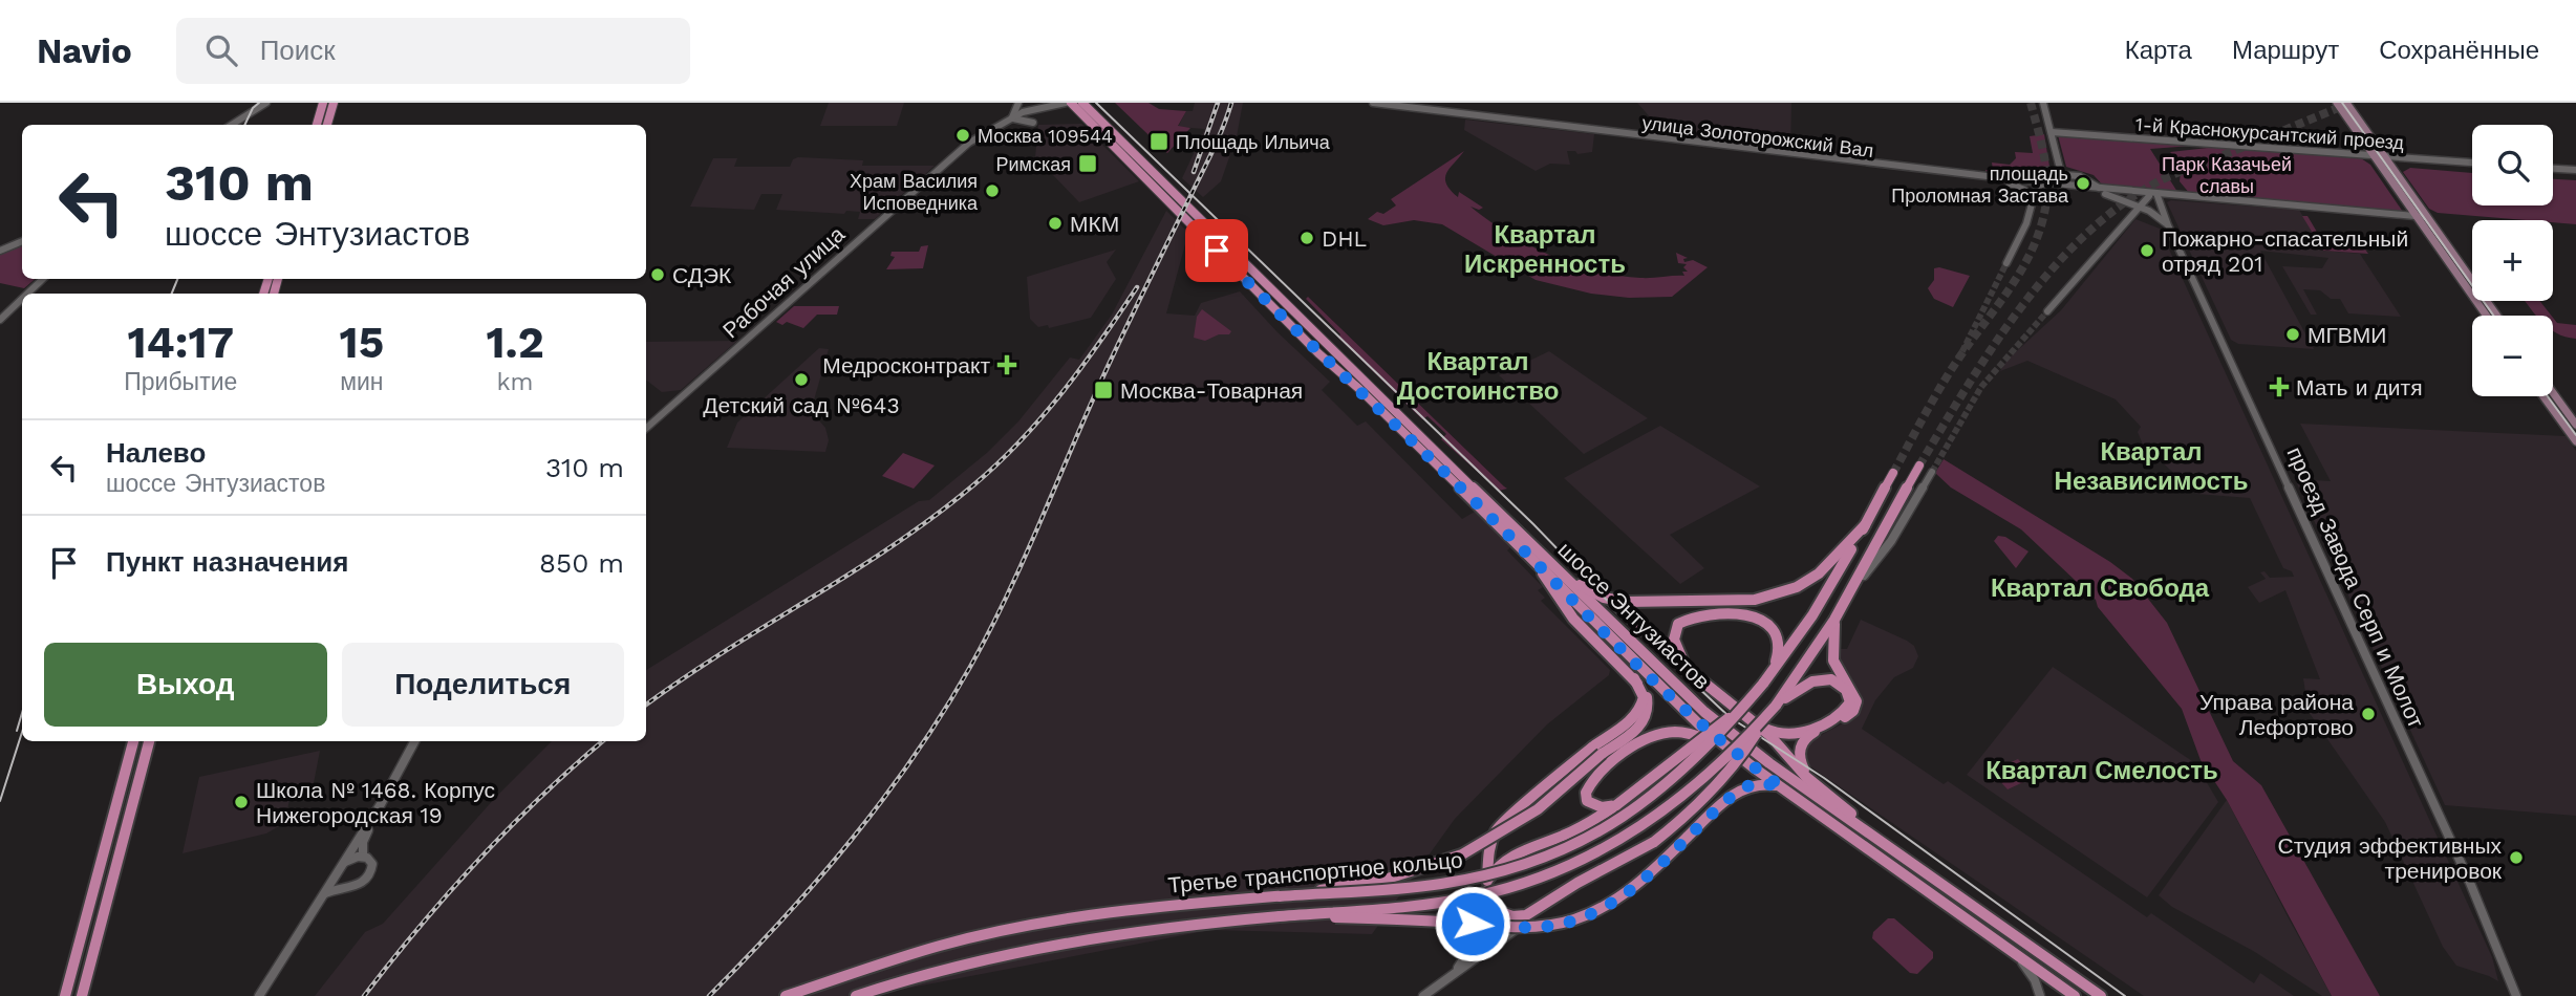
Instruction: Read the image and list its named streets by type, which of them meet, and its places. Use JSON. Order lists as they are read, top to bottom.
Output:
{
  "streets": {
    "main road": ["шоссе Энтузиастов", "Третье транспортное кольцо"],
    "street": [
      "1-й Краснокурсантский проезд",
      "улица Золоторожский Вал",
      "Рабочая улица",
      "проезд Завода Серп и Молот"
    ]
  },
  "crossings": [
    ["Рабочая улица", "шоссе Энтузиастов"]
  ],
  "districts": [
    "Квартал Искренность",
    "Квартал Достоинство",
    "Квартал Независимость",
    "Квартал Свобода",
    "Квартал Смелость"
  ],
  "parks": ["Парк Казачьей славы"],
  "places": {
    "other": [
      "Москва 109544",
      "площадь Проломная Застава",
      "Храм Василия Исповедника",
      "МКМ",
      "DHL",
      "Пожарно-спасательный отряд 201",
      "СДЭК",
      "МГВМИ",
      "Детский сад №643",
      "Управа района Лефортово",
      "Школа № 1468. Корпус Нижегородская 19",
      "Студия эффективных тренировок"
    ],
    "transit": ["Площадь Ильича", "Римская", "Москва-Товарная"],
    "health": ["Медросконтракт", "Мать и дитя"]
  },
  "page": {
    "header": "Navio",
    "search": "Поиск",
    "nav": ["Карта", "Маршрут", "Сохранённые"],
    "map_buttons": ["+", "−"],
    "turn": ["310 m", "шоссе Энтузиастов"],
    "eta": [
      "14:17",
      "Прибытие",
      "15",
      "мин",
      "1.2",
      "km"
    ],
    "list": [
      {
        "name": "Налево",
        "note": "шоссе Энтузиастов",
        "value": "310 m"
      },
      {
        "name": "Пункт назначения",
        "value": "850 m"
      }
    ],
    "buttons": ["Выход", "Поделиться"]
  }
}
